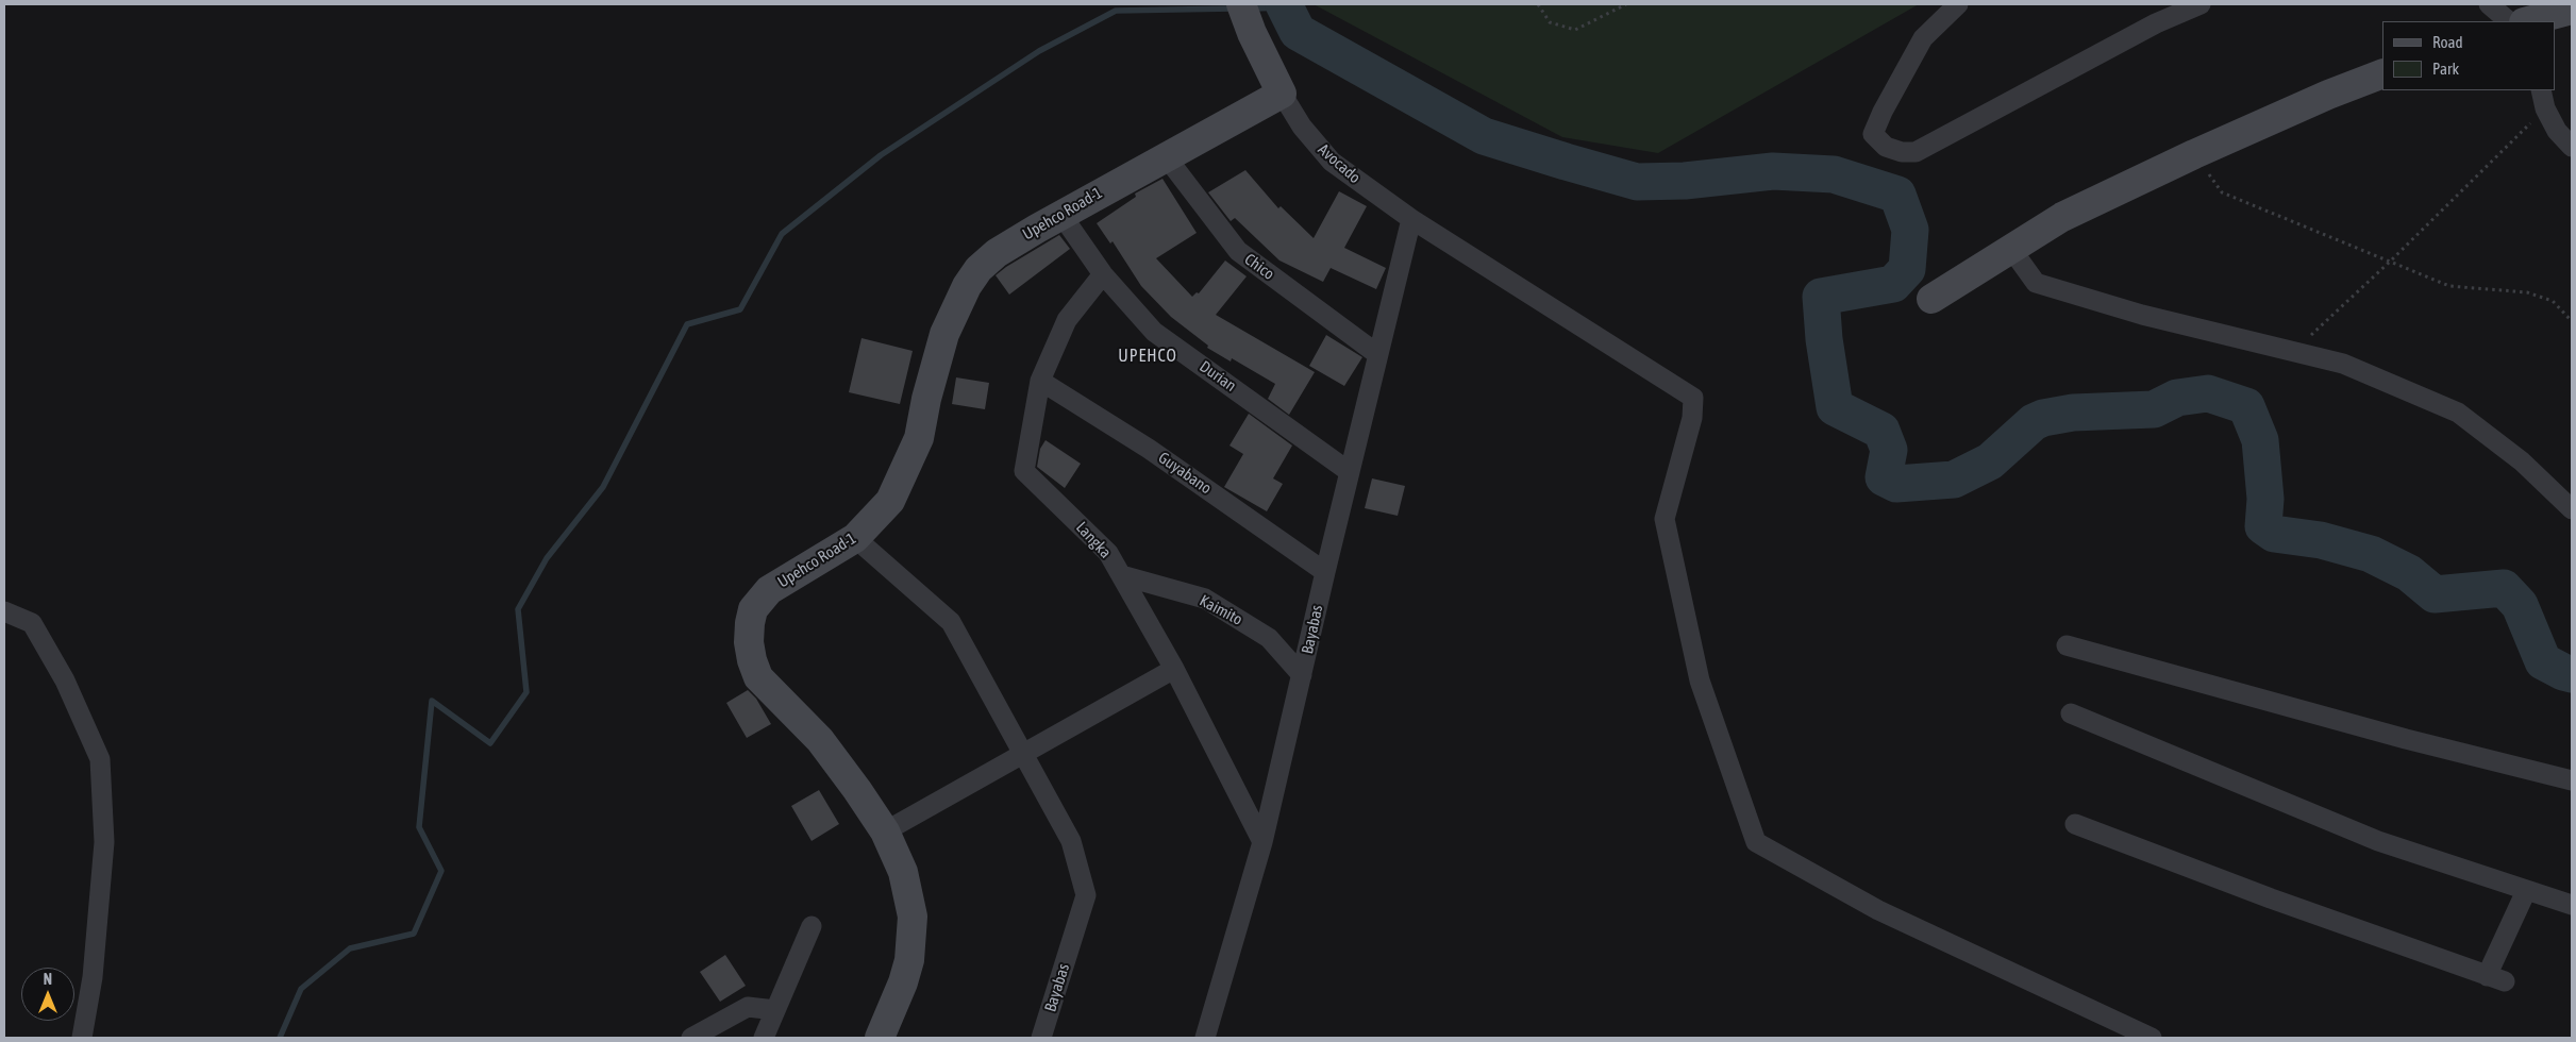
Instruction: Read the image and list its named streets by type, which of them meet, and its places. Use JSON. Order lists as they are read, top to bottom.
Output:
{
  "streets": {
    "street": [
      "Avocado",
      "Upehco Road-1",
      "Chico",
      "Durian",
      "Guyabano",
      "Langka",
      "Kaimito",
      "Bayabas"
    ]
  },
  "crossings": [
    ["Avocado", "Upehco Road-1"],
    ["Avocado", "Bayabas"],
    ["Upehco Road-1", "Chico"],
    ["Upehco Road-1", "Durian"],
    ["Upehco Road-1", "Bayabas"],
    ["Chico", "Bayabas"],
    ["Durian", "Langka"],
    ["Durian", "Bayabas"],
    ["Guyabano", "Langka"],
    ["Guyabano", "Bayabas"],
    ["Langka", "Kaimito"],
    ["Langka", "Bayabas"],
    ["Kaimito", "Bayabas"]
  ],
  "districts": ["UPEHCO"],
  "legend": ["Road", "Park"],
  "north": "top"
}
